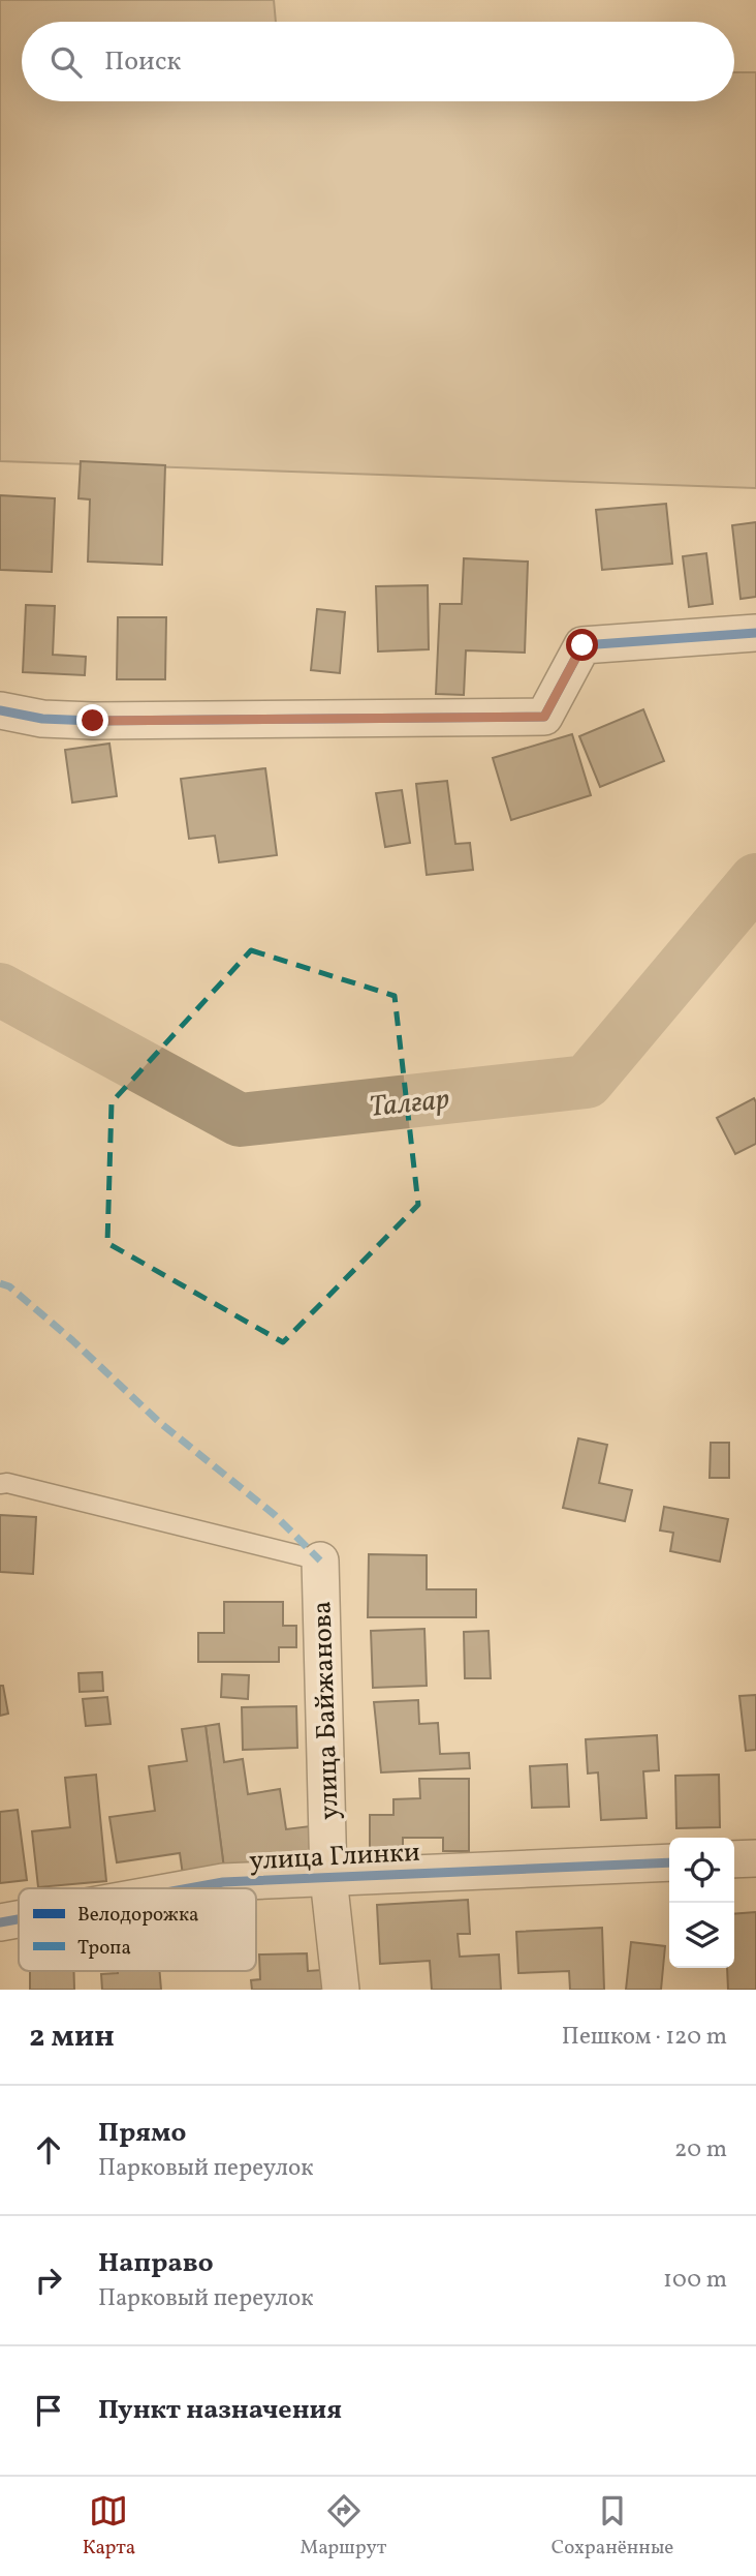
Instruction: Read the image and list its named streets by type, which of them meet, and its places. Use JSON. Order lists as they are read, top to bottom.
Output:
{
  "streets": {
    "street": ["улица Байжанова", "улица Глинки"]
  },
  "crossings": [
    ["улица Байжанова", "улица Глинки"]
  ],
  "water": ["Талғар"],
  "legend": ["Велодорожка", "Тропа"],
  "page": {
    "search": "Поиск",
    "heading": ["2 мин", "Пешком · 120 m"],
    "list": [
      ["Прямо", "Парковый переулок", "20 m"],
      ["Направо", "Парковый переулок", "100 m"],
      "Пункт назначения"
    ],
    "nav": ["Карта", "Маршрут", "Сохранённые"]
  }
}
